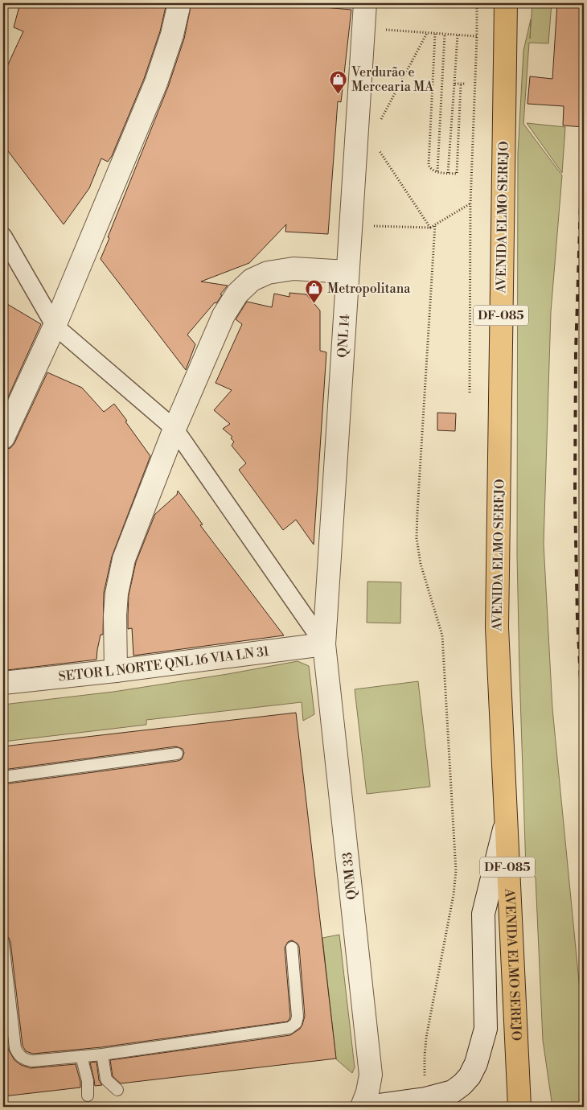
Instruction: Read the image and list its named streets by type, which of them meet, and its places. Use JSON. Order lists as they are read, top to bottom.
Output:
{
  "streets": {
    "main road": ["AVENIDA ELMO SEREJO", "DF-085"],
    "street": ["QNL 14", "SETOR L NORTE QNL 16 VIA LN 31", "QNM 33"]
  },
  "crossings": [
    ["QNL 14", "SETOR L NORTE QNL 16 VIA LN 31"],
    ["QNL 14", "QNM 33"],
    ["SETOR L NORTE QNL 16 VIA LN 31", "QNM 33"]
  ],
  "places": {
    "shop": ["Verdurão e Mercearia MA", "Metropolitana"]
  }
}
